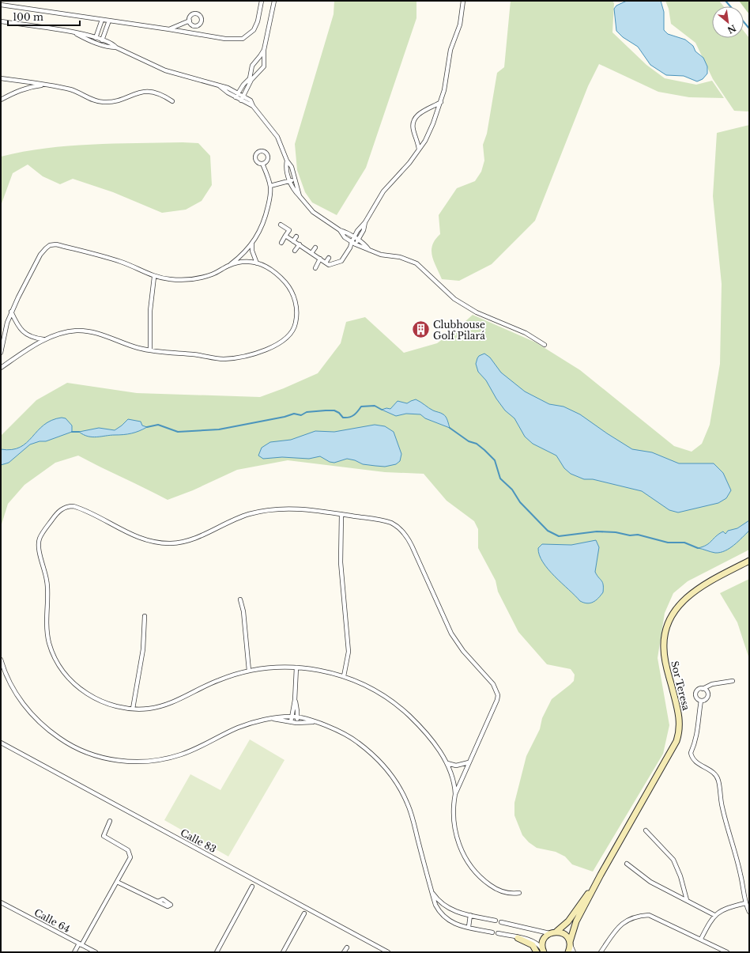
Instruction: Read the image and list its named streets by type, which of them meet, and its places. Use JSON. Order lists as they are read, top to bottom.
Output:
{
  "streets": {
    "street": ["Sor Teresa", "Calle 83", "Calle 64"]
  },
  "places": {
    "building": ["Clubhouse Golf Pilará"]
  },
  "scale_bar": "100 m",
  "north": "bottom right"
}
